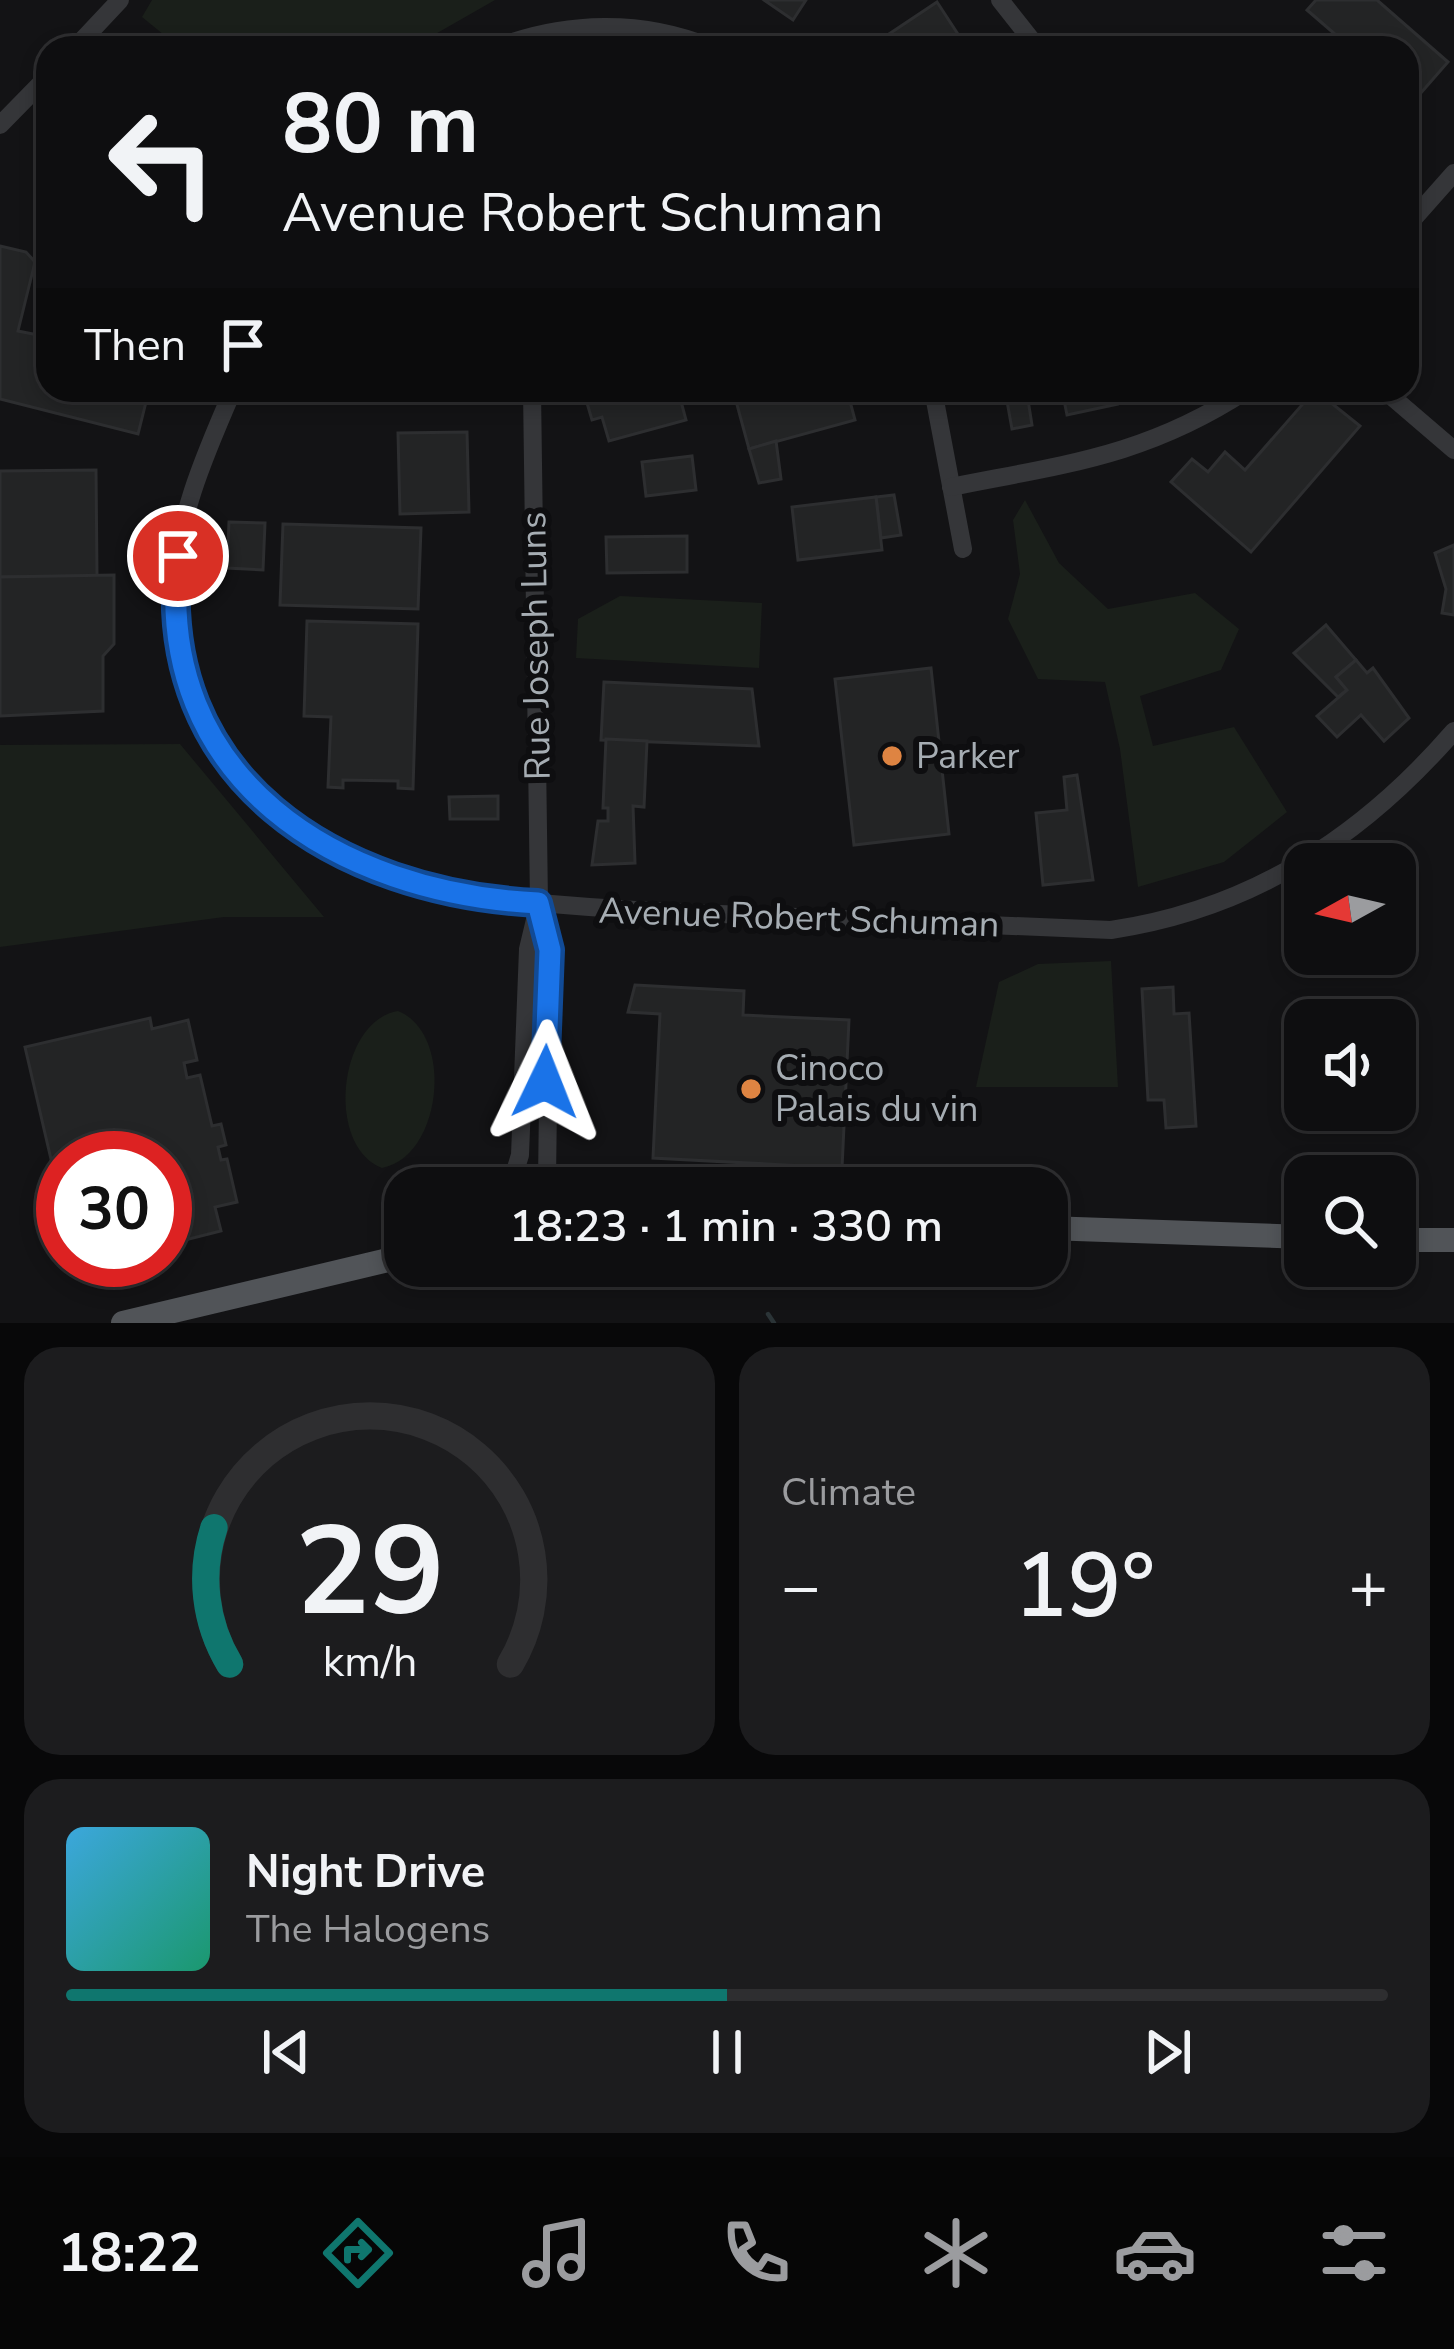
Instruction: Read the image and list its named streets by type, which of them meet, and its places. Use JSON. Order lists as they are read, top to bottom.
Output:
{
  "streets": {
    "street": ["Rue Joseph Luns", "Avenue Robert Schuman"]
  },
  "crossings": [
    ["Rue Joseph Luns", "Avenue Robert Schuman"]
  ],
  "places": ["Parker", "Cinoco Palais du vin"],
  "north": "left",
  "page": {
    "turn": ["80 m", "Avenue Robert Schuman"],
    "then": "Then",
    "limit": "30",
    "trip": "18:23 · 1 min · 330 m",
    "tile": "Climate",
    "heat": ["−", "19°", "+"],
    "song": ["Night Drive", "The Halogens"],
    "tabs": "18:22",
    "gauge": ["29", "km/h"]
  }
}
